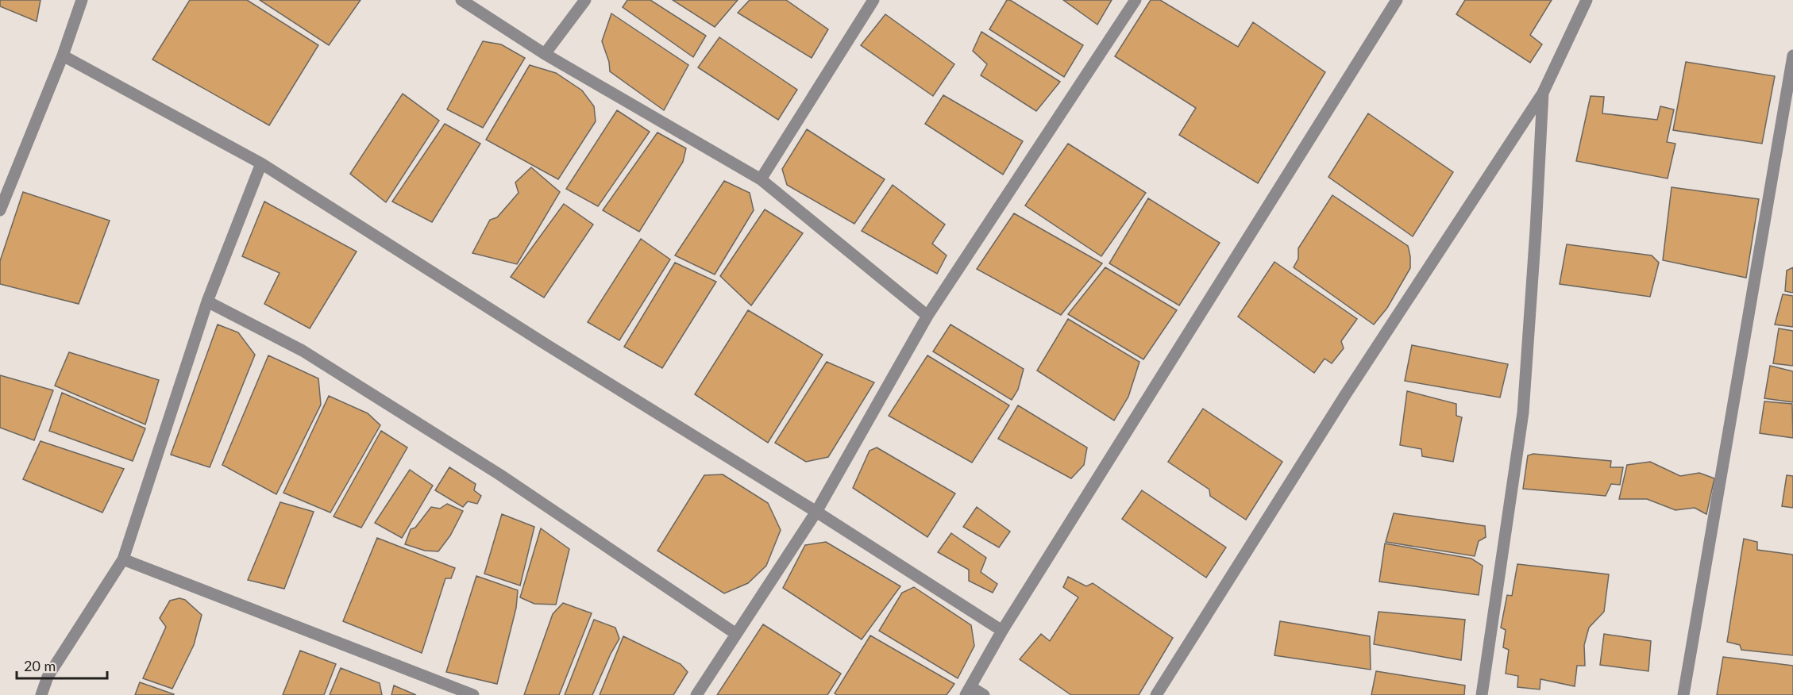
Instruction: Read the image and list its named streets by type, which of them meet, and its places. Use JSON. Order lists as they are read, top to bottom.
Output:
{
  "scale_bar": "20 m"
}
